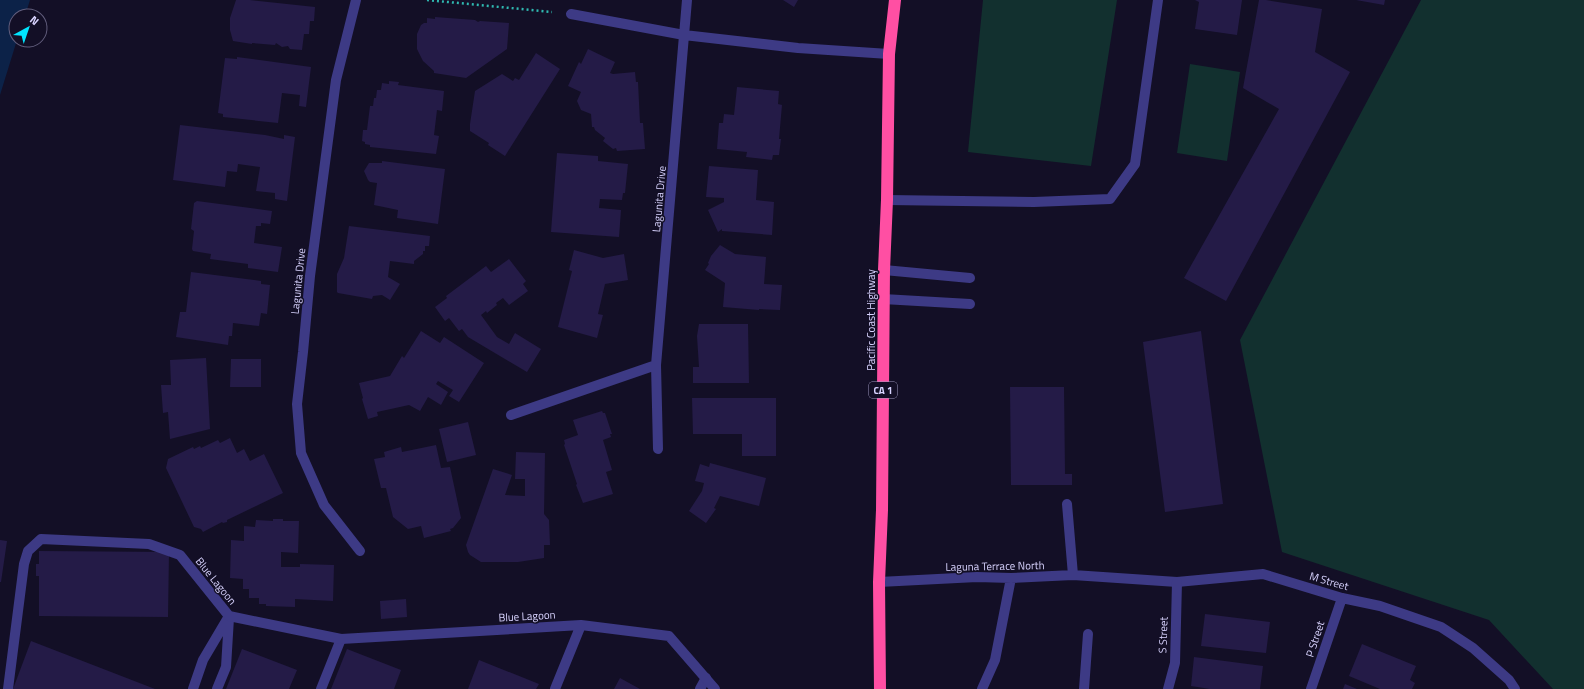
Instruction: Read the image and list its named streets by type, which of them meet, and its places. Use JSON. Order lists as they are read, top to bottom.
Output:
{
  "streets": {
    "highway": ["Pacific Coast Highway", "CA 1"],
    "street": [
      "Lagunita Drive",
      "Laguna Terrace North",
      "Blue Lagoon",
      "M Street",
      "S Street",
      "P Street"
    ]
  },
  "crossings": [
    ["Pacific Coast Highway", "Laguna Terrace North"],
    ["Laguna Terrace North", "M Street"],
    ["M Street", "S Street"],
    ["M Street", "P Street"]
  ],
  "north": "top right"
}
